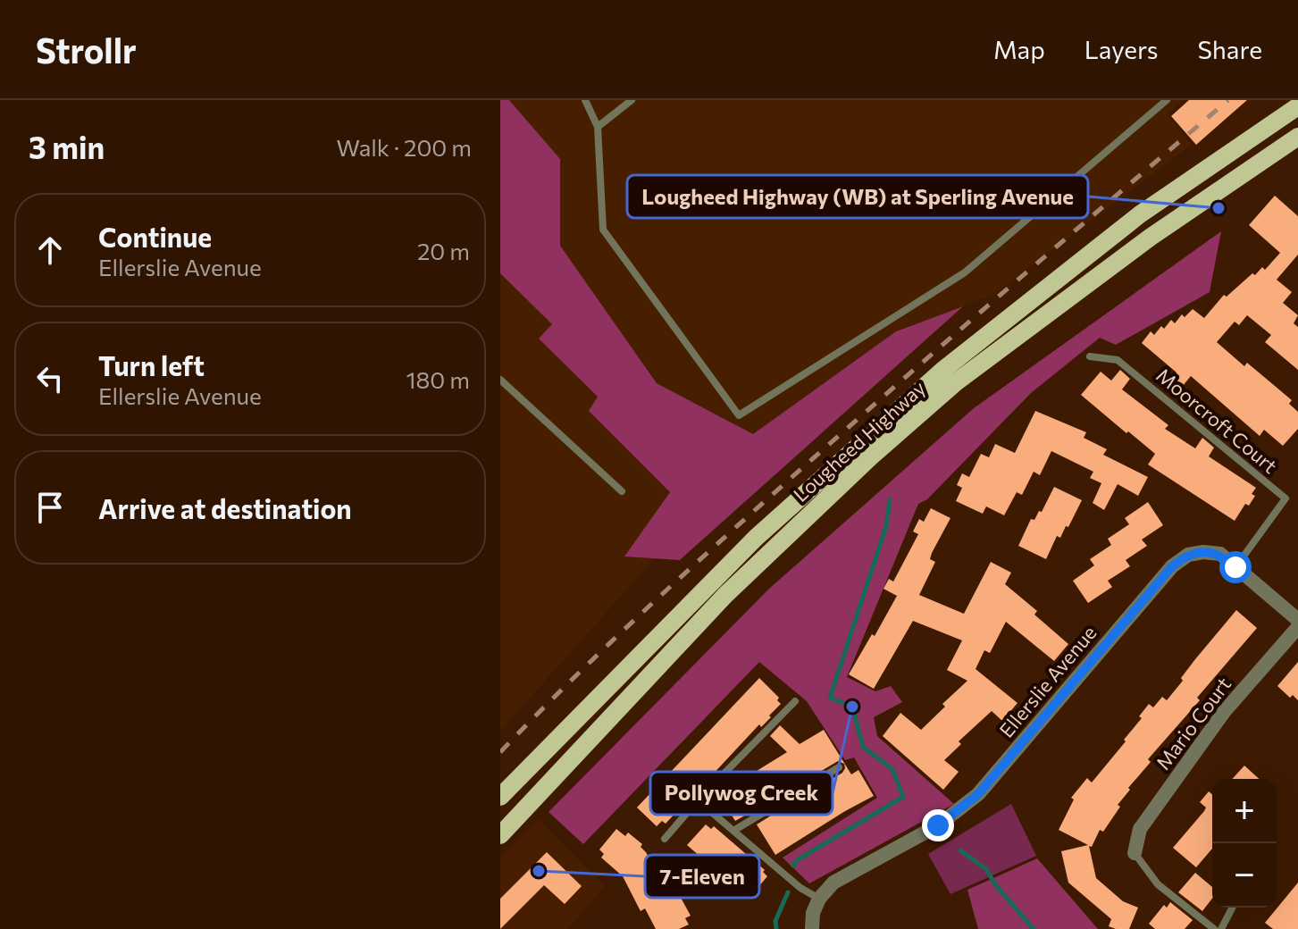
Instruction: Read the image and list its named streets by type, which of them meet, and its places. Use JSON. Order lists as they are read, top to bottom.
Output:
{
  "streets": {
    "main road": ["Lougheed Highway"],
    "street": ["Ellerslie Avenue", "Mario Court"],
    "lane": ["Moorcroft Court"]
  },
  "crossings": [
    ["Moorcroft Court", "Ellerslie Avenue"]
  ],
  "places": ["Lougheed Highway (WB) at Sperling Avenue", "Pollywog Creek", "7-Eleven"],
  "page": {
    "header": "Strollr",
    "nav": ["Map", "Layers", "Share"],
    "heading": ["3 min", "Walk · 200 m"],
    "list": [
      ["Continue", "Ellerslie Avenue", "20 m"],
      ["Turn left", "Ellerslie Avenue", "180 m"],
      "Arrive at destination"
    ],
    "map_buttons": ["+", "−"]
  }
}
